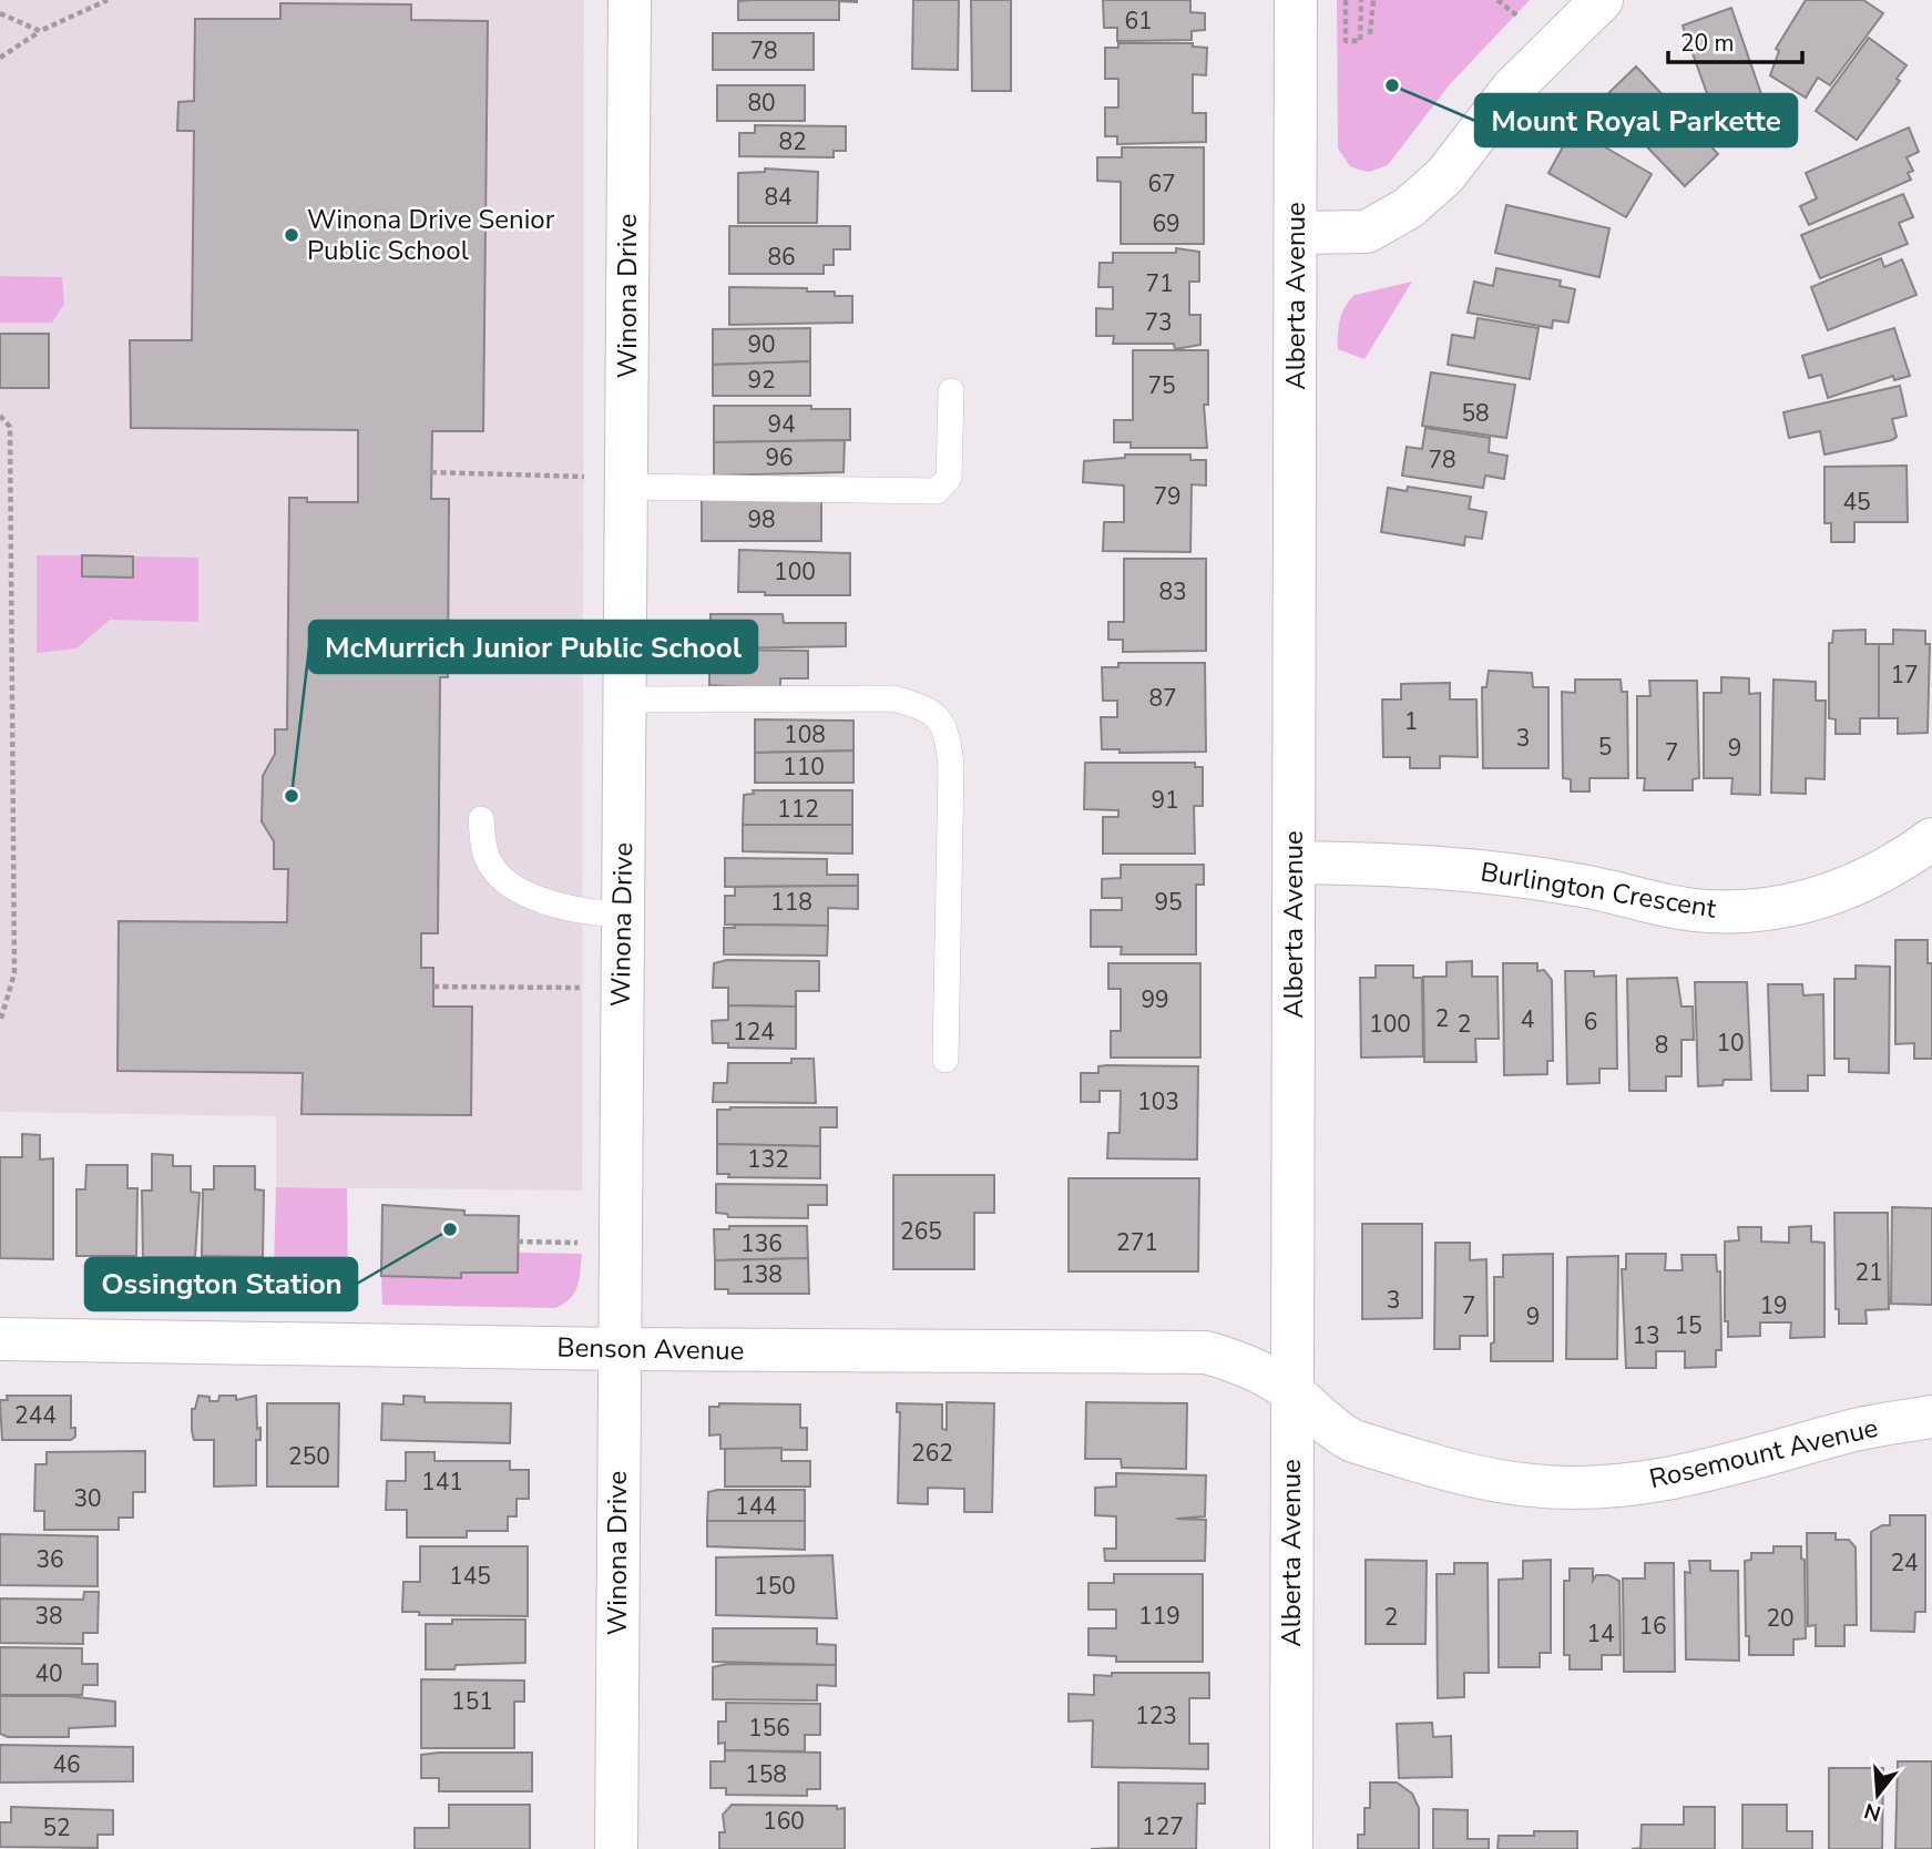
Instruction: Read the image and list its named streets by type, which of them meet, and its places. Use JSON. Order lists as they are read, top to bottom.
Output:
{
  "streets": {
    "street": [
      "Winona Drive",
      "Alberta Avenue",
      "Burlington Crescent",
      "Benson Avenue",
      "Rosemount Avenue"
    ]
  },
  "crossings": [
    ["Winona Drive", "Benson Avenue"],
    ["Alberta Avenue", "Burlington Crescent"],
    ["Alberta Avenue", "Benson Avenue"],
    ["Alberta Avenue", "Rosemount Avenue"],
    ["Benson Avenue", "Rosemount Avenue"]
  ],
  "places": [
    "Mount Royal Parkette",
    "Winona Drive Senior Public School",
    "McMurrich Junior Public School",
    "Ossington Station"
  ],
  "house_numbers": [
    "61",
    "78",
    "80",
    "82",
    "67",
    "84",
    "69",
    "86",
    "71",
    "73",
    "90",
    "92",
    "75",
    "58",
    "94",
    "96",
    "78",
    "79",
    "45",
    "98",
    "100",
    "83",
    "17",
    "87",
    "1",
    "108",
    "3",
    "5",
    "9",
    "7",
    "110",
    "91",
    "112",
    "118",
    "95",
    "99",
    "2",
    "4",
    "6",
    "100",
    "2",
    "124",
    "10",
    "8",
    "103",
    "132",
    "265",
    "271",
    "136",
    "21",
    "138",
    "3",
    "7",
    "19",
    "9",
    "15",
    "13",
    "244",
    "262",
    "250",
    "141",
    "30",
    "144",
    "36",
    "24",
    "145",
    "150",
    "38",
    "119",
    "2",
    "20",
    "16",
    "14",
    "40",
    "151",
    "123",
    "156",
    "46",
    "158",
    "160",
    "127",
    "52"
  ],
  "scale_bar": "20 m",
  "north": "bottom"
}
